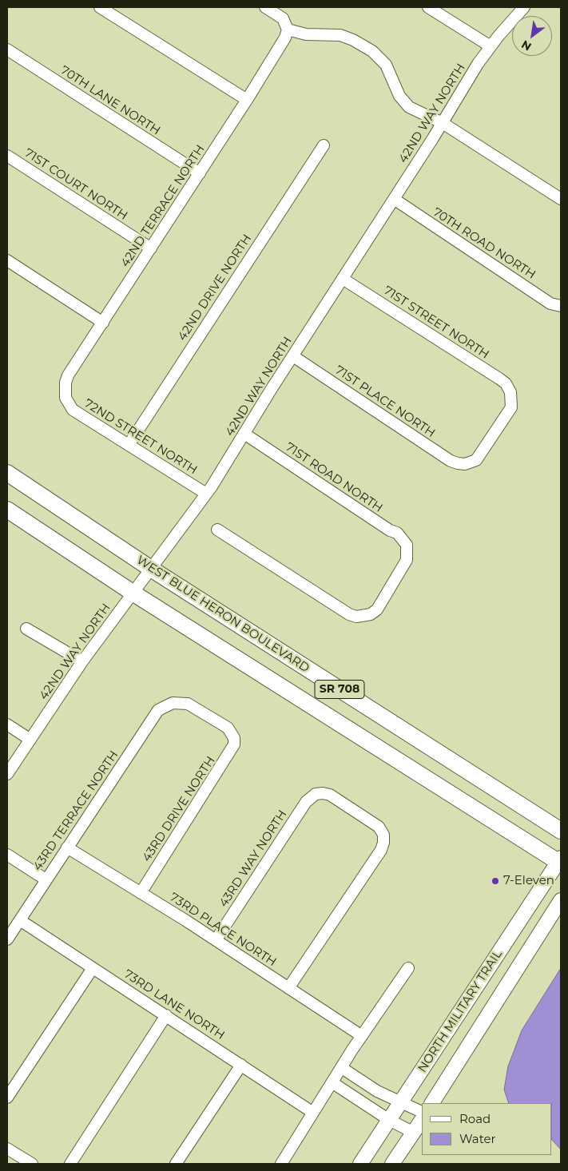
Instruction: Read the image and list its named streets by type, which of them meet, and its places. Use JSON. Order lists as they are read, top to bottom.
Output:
{
  "streets": {
    "highway": ["WEST BLUE HERON BOULEVARD", "SR 708"],
    "main road": ["NORTH MILITARY TRAIL"],
    "street": [
      "70TH LANE NORTH",
      "42ND WAY NORTH",
      "71ST COURT NORTH",
      "42ND TERRACE NORTH",
      "70TH ROAD NORTH",
      "42ND DRIVE NORTH",
      "71ST STREET NORTH",
      "71ST PLACE NORTH",
      "72ND STREET NORTH",
      "71ST ROAD NORTH",
      "43RD DRIVE NORTH",
      "43RD TERRACE NORTH",
      "43RD WAY NORTH",
      "73RD PLACE NORTH",
      "73RD LANE NORTH"
    ]
  },
  "crossings": [
    ["70TH LANE NORTH", "42ND TERRACE NORTH"],
    ["42ND WAY NORTH", "70TH ROAD NORTH"],
    ["42ND WAY NORTH", "71ST STREET NORTH"],
    ["42ND WAY NORTH", "71ST PLACE NORTH"],
    ["42ND WAY NORTH", "72ND STREET NORTH"],
    ["42ND WAY NORTH", "71ST ROAD NORTH"],
    ["42ND WAY NORTH", "WEST BLUE HERON BOULEVARD"],
    ["42ND WAY NORTH", "SR 708"],
    ["71ST COURT NORTH", "42ND TERRACE NORTH"],
    ["42ND TERRACE NORTH", "72ND STREET NORTH"],
    ["42ND DRIVE NORTH", "72ND STREET NORTH"],
    ["71ST STREET NORTH", "71ST PLACE NORTH"],
    ["SR 708", "NORTH MILITARY TRAIL"],
    ["43RD DRIVE NORTH", "43RD TERRACE NORTH"],
    ["43RD DRIVE NORTH", "73RD PLACE NORTH"],
    ["43RD TERRACE NORTH", "73RD PLACE NORTH"],
    ["43RD TERRACE NORTH", "73RD LANE NORTH"],
    ["43RD WAY NORTH", "73RD PLACE NORTH"]
  ],
  "places": ["7-Eleven"],
  "legend": ["Road", "Water"],
  "north": "bottom left"
}
